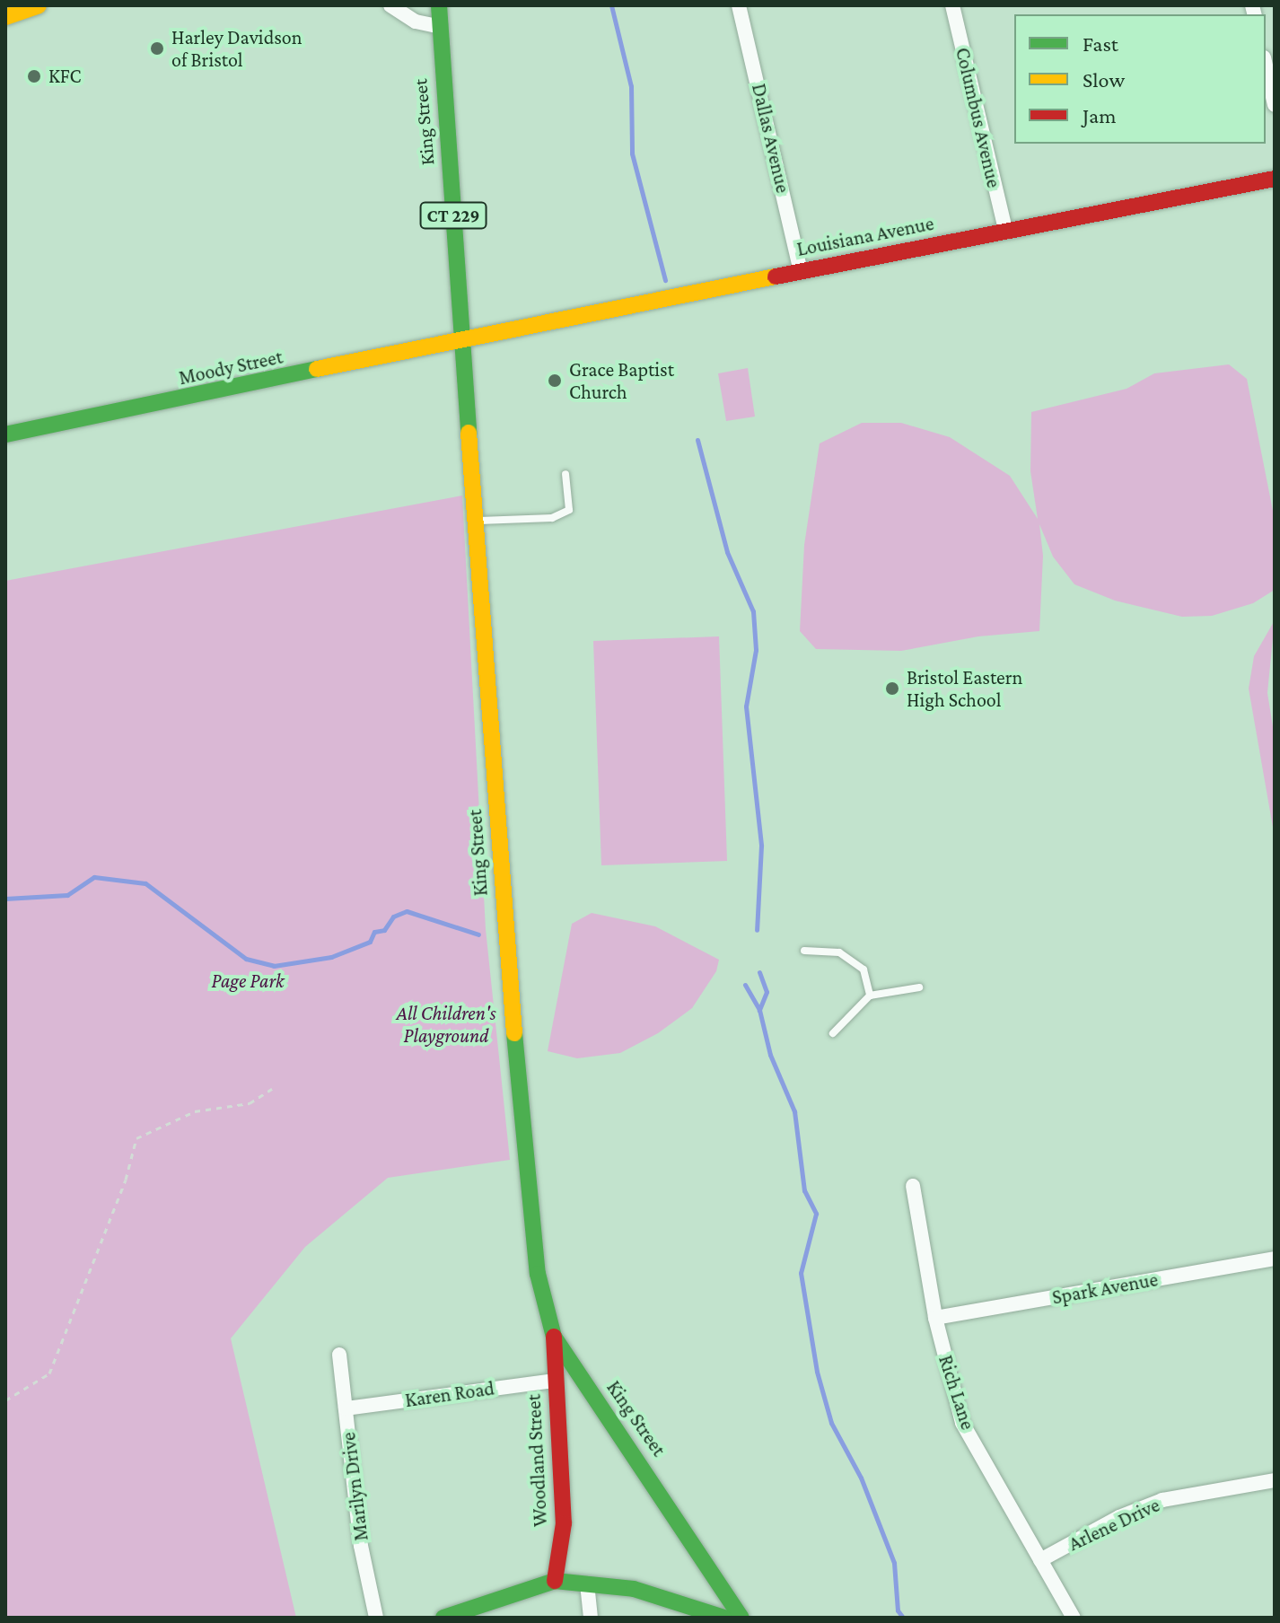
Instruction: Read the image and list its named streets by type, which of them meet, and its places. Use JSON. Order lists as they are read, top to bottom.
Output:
{
  "streets": {
    "main road": [
      "King Street",
      "CT 229",
      "Louisiana Avenue",
      "Moody Street",
      "Woodland Street"
    ],
    "street": [
      "Columbus Avenue",
      "Dallas Avenue",
      "Spark Avenue",
      "Rich Lane",
      "Karen Road",
      "Marilyn Drive",
      "Arlene Drive"
    ]
  },
  "crossings": [
    ["Columbus Avenue", "Louisiana Avenue"],
    ["King Street", "Louisiana Avenue"],
    ["King Street", "Moody Street"],
    ["King Street", "Woodland Street"],
    ["Dallas Avenue", "Louisiana Avenue"],
    ["Louisiana Avenue", "Moody Street"],
    ["Spark Avenue", "Rich Lane"],
    ["Rich Lane", "Arlene Drive"],
    ["Karen Road", "Woodland Street"],
    ["Karen Road", "Marilyn Drive"]
  ],
  "parks": ["Page Park", "All Children's Playground"],
  "places": [
    "Harley Davidson of Bristol",
    "KFC",
    "Grace Baptist Church",
    "Bristol Eastern High School"
  ],
  "legend": ["Fast", "Slow", "Jam"]
}
